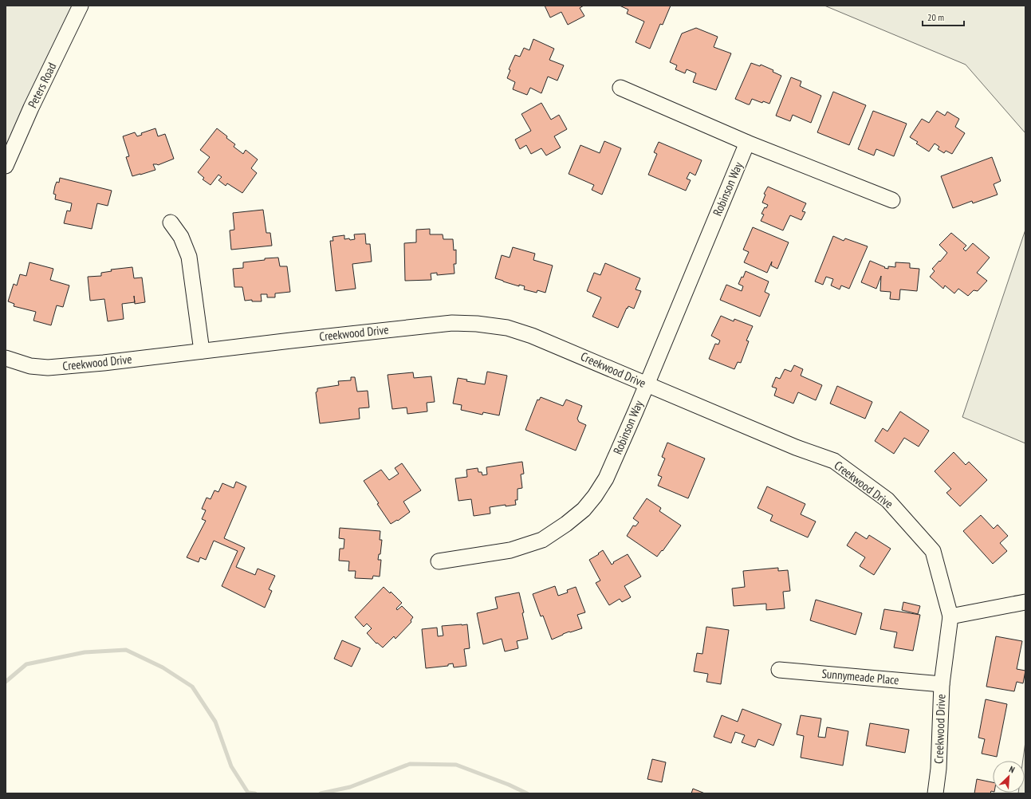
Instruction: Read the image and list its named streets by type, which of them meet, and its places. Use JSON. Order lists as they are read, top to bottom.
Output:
{
  "streets": {
    "street": [
      "Peters Road",
      "Robinson Way",
      "Creekwood Drive",
      "Sunnymeade Place"
    ]
  },
  "crossings": [
    ["Robinson Way", "Creekwood Drive"],
    ["Creekwood Drive", "Sunnymeade Place"]
  ],
  "scale_bar": "20 m",
  "north": "top right"
}
